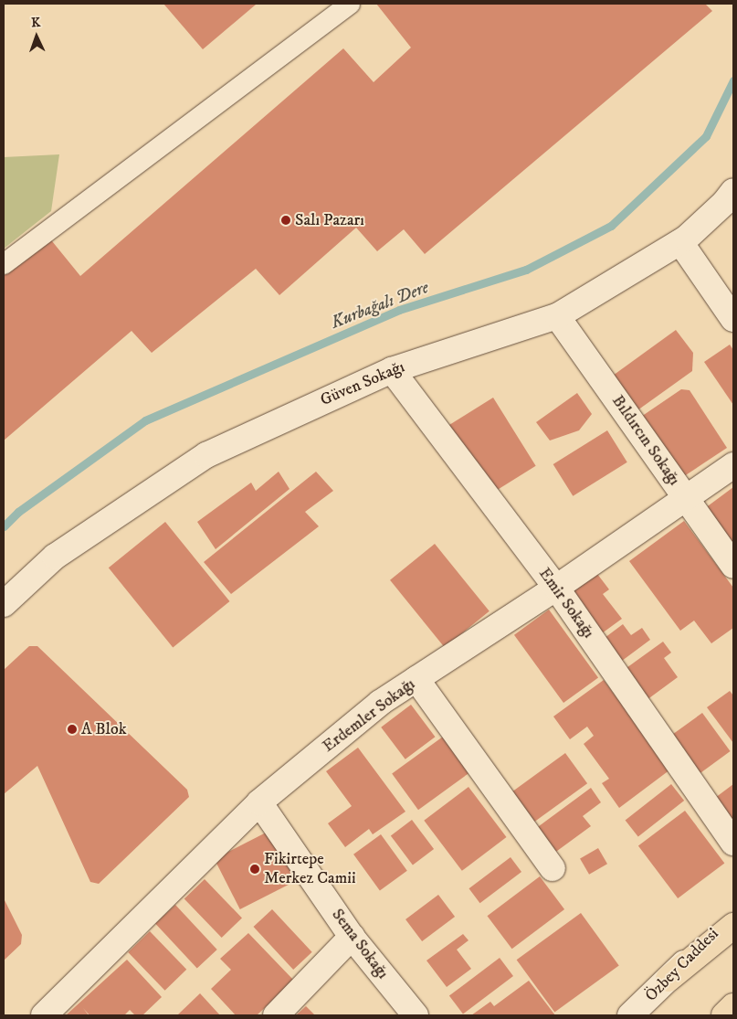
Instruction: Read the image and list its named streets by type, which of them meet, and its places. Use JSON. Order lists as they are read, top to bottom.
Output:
{
  "streets": {
    "street": [
      "Güven Sokağı",
      "Bıldırcın Sokağı",
      "Emir Sokağı",
      "Erdemler Sokağı",
      "Sema Sokağı",
      "Özbey Caddesi"
    ]
  },
  "crossings": [
    ["Güven Sokağı", "Bıldırcın Sokağı"],
    ["Güven Sokağı", "Emir Sokağı"],
    ["Bıldırcın Sokağı", "Erdemler Sokağı"],
    ["Emir Sokağı", "Erdemler Sokağı"],
    ["Erdemler Sokağı", "Sema Sokağı"]
  ],
  "water": ["Kurbağalı Dere"],
  "places": ["Salı Pazarı", "A Blok", "Fikirtepe Merkez Camii"],
  "north": "top"
}
